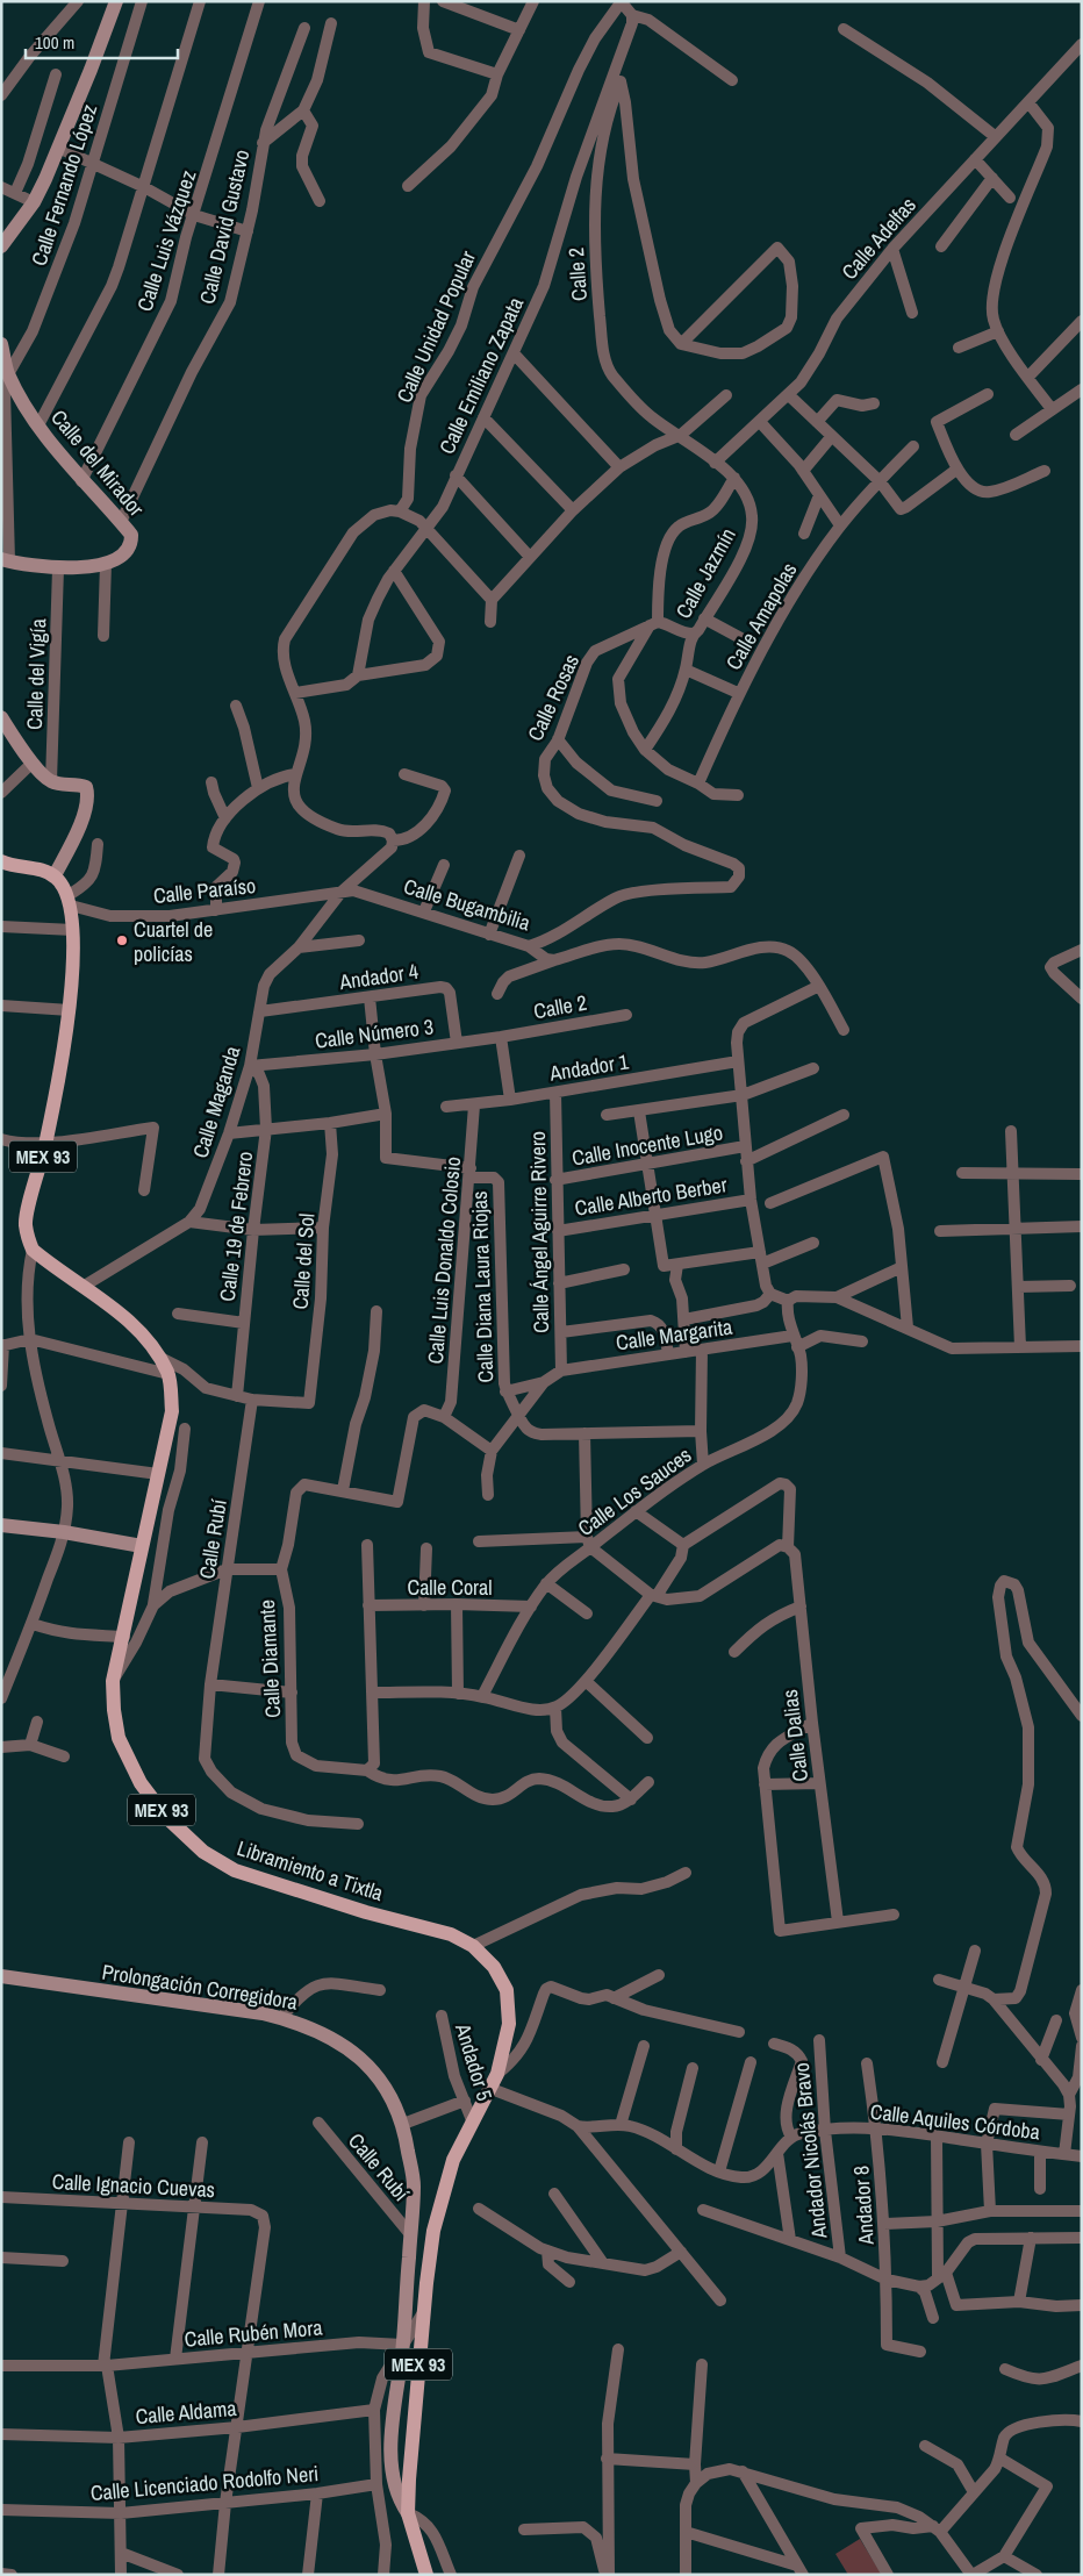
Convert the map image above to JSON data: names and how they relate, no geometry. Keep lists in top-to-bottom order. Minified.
{"streets":{"main road":["MEX 93","Libramiento a Tixtla"],"street":["Calle Fernando López","Calle David Gustavo","Calle Adelfas","Calle Luis Vázquez","Calle 2","Calle Unidad Popular","Calle Emiliano Zapata","Calle del Mirador","Calle Jazmín","Calle Amapolas","Calle del Vigía","Calle Rosas","Calle Paraíso","Calle Bugambilia","Andador 4","Calle Número 3","Andador 1","Calle Maganda","Calle Inocente Lugo","Calle Alberto Berber","Calle 19 de Febrero","Calle Ángel Aguirre Rivero","Calle Luis Donaldo Colosio","Calle del Sol","Calle Diana Laura Riojas","Calle Margarita","Calle Los Sauces","Calle Rubí","Calle Coral","Calle Diamante","Calle Dalias","Prolongación Corregidora","Andador 5","Calle Aquiles Córdoba","Andador Nicolás Bravo","Calle Ignacio Cuevas","Andador 8","Calle Rubén Mora","Calle Aldama","Calle Licenciado Rodolfo Neri"]},"crossings":[["Calle Fernando López","Calle del Mirador"],["Calle David Gustavo","Calle del Mirador"],["Calle Adelfas","Calle Jazmín"],["Calle Luis Vázquez","Calle del Mirador"],["Calle 2","Calle Jazmín"],["Calle 2","Calle Número 3"],["Calle del Mirador","Calle del Vigía"],["Calle Rosas","Calle Bugambilia"],["Calle Paraíso","Calle Bugambilia"],["Calle Paraíso","Calle Maganda"],["Calle Paraíso","MEX 93"],["Calle Bugambilia","Calle Maganda"],["Andador 4","Calle Número 3"],["Andador 4","Calle Maganda"],["Calle Número 3","Calle Maganda"],["Calle Número 3","Calle 19 de Febrero"],["Andador 1","Calle Ángel Aguirre Rivero"],["Andador 1","Calle Luis Donaldo Colosio"],["Calle Maganda","Calle 19 de Febrero"],["Calle Maganda","Libramiento a Tixtla"],["Calle Inocente Lugo","Calle Ángel Aguirre Rivero"],["MEX 93","Libramiento a Tixtla"],["MEX 93","Prolongación Corregidora"],["Calle Alberto Berber","Calle Ángel Aguirre Rivero"],["Calle Ángel Aguirre Rivero","Calle Margarita"],["Calle Luis Donaldo Colosio","Calle Diana Laura Riojas"],["Calle del Sol","Calle Rubí"],["Calle Margarita","Calle Los Sauces"],["Calle Los Sauces","Calle Coral"],["Calle Rubí","Calle Diamante"],["Calle Rubí","Prolongación Corregidora"],["Calle Diamante","Libramiento a Tixtla"],["Libramiento a Tixtla","Prolongación Corregidora"],["Libramiento a Tixtla","Andador 5"],["Prolongación Corregidora","Calle Rubén Mora"],["Calle Aquiles Córdoba","Andador Nicolás Bravo"],["Calle Aquiles Córdoba","Andador 8"],["Calle Ignacio Cuevas","Calle Rubén Mora"]],"places":["Cuartel de policías"],"scale_bar":"100 m"}
